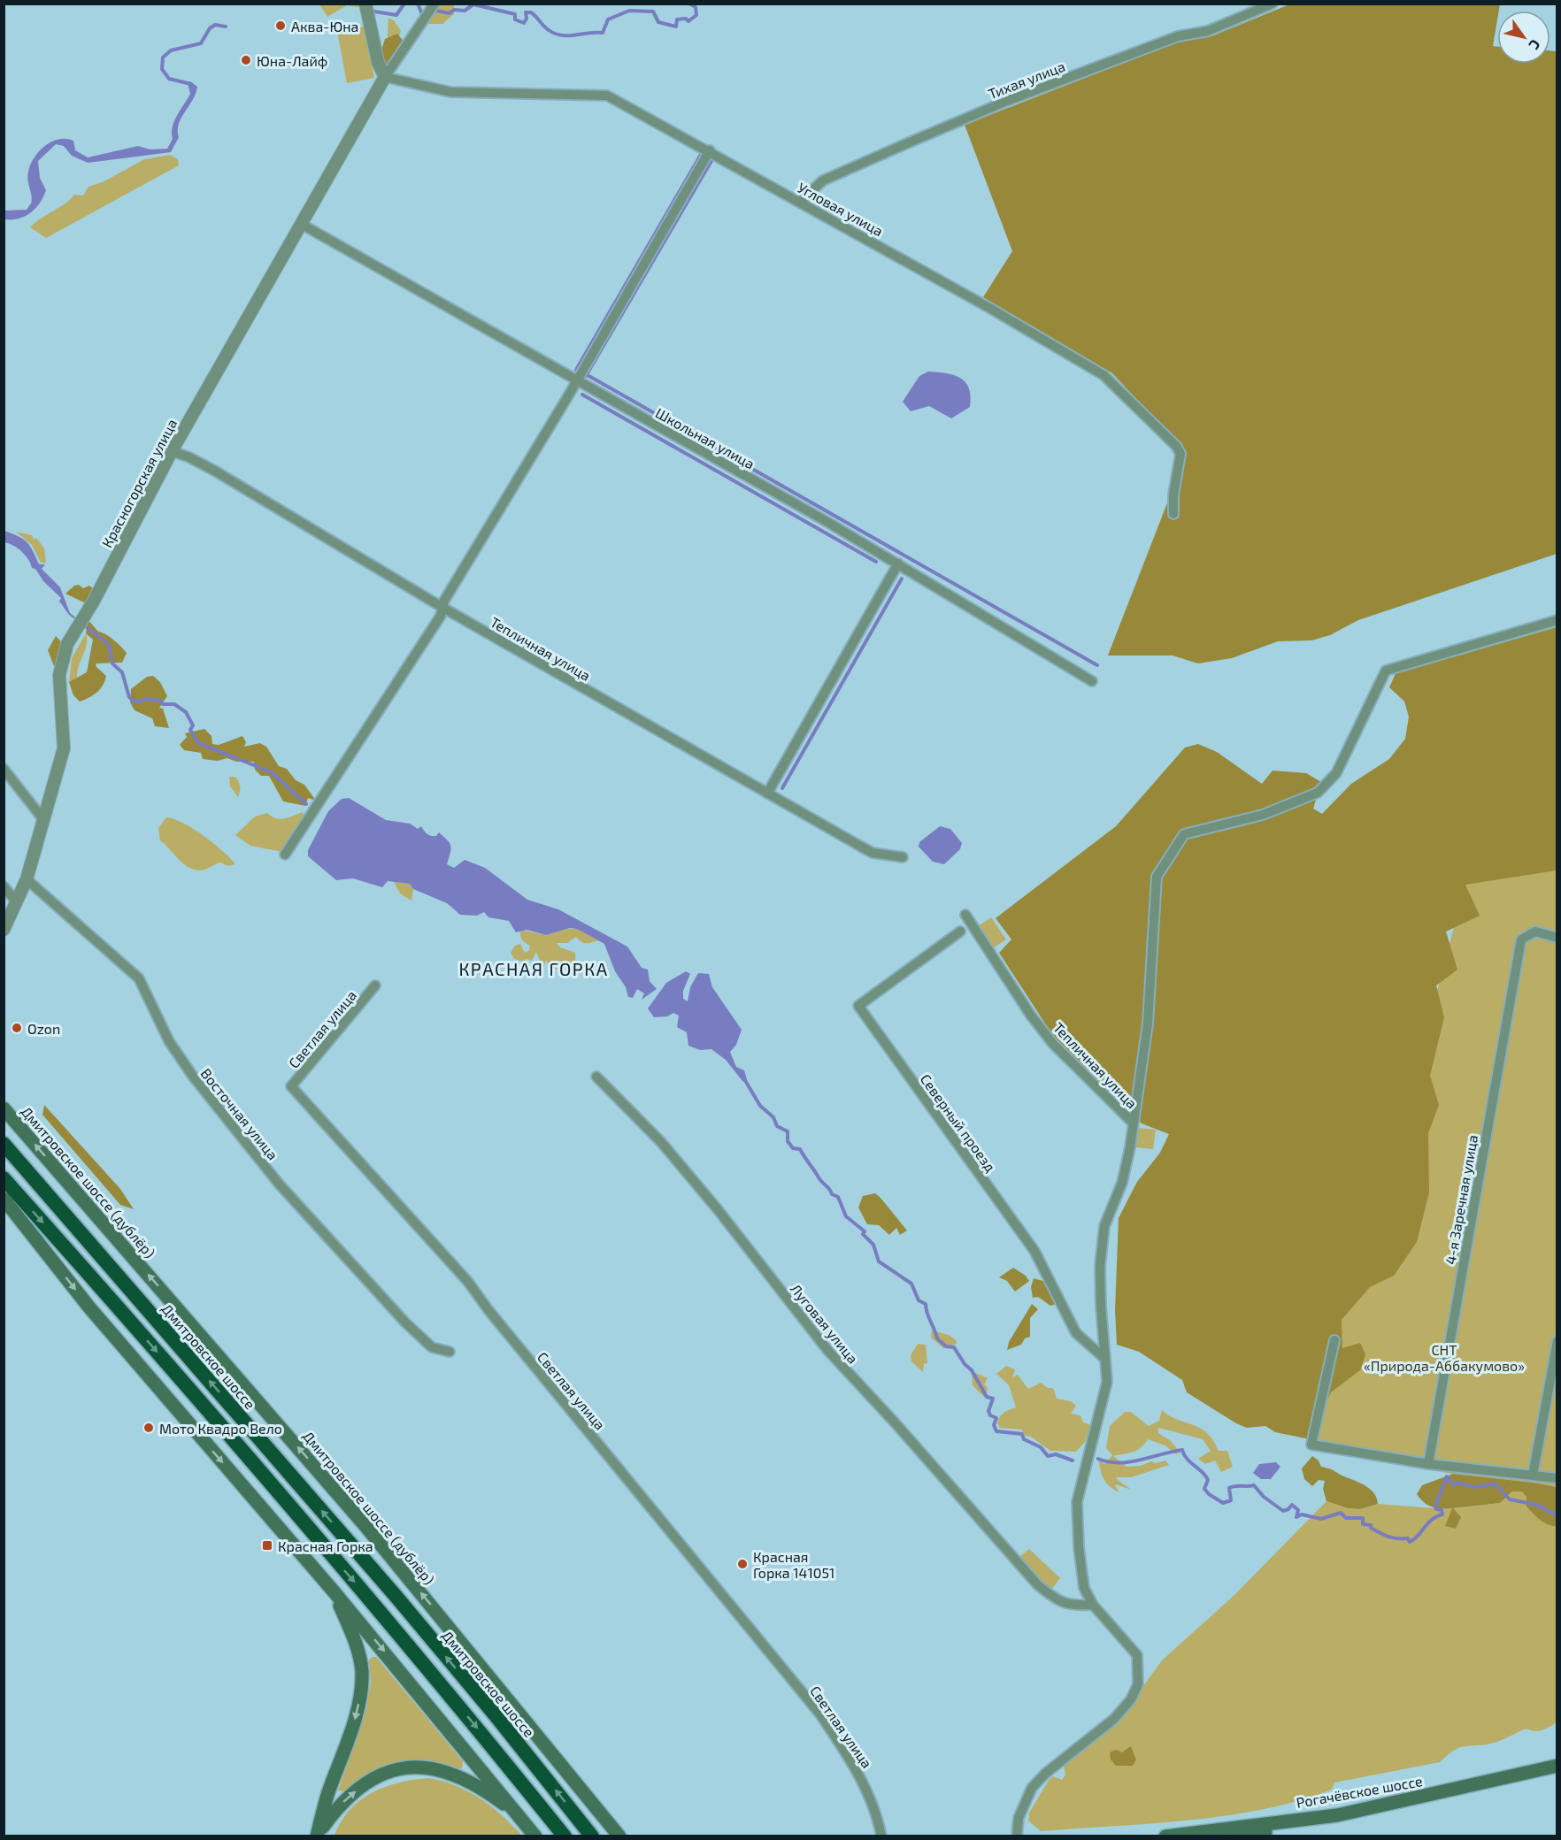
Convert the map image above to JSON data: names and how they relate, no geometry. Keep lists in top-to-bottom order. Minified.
{"streets":{"highway":["Дмитровское шоссе"],"main road":["Дмитровское шоссе (дублёр)","Рогачёвское шоссе"],"street":["Тихая улица","Угловая улица","Школьная улица","Красногорская улица","Тепличная улица","Светлая улица","Восточная улица","Северный проезд","4-я Заречная улица","Луговая улица"]},"crossings":[["Тихая улица","Угловая улица"],["Угловая улица","Красногорская улица"],["Школьная улица","Красногорская улица"],["Красногорская улица","Тепличная улица"],["Красногорская улица","Восточная улица"],["Тепличная улица","Северный проезд"],["Тепличная улица","Луговая улица"]],"districts":["КРАСНАЯ ГОРКА"],"parks":["СНТ «Природа-Аббакумово»"],"places":{"other":["Аква-Юна","Юна-Лайф","Ozon","Мото Квадро Вело","Красная Горка 141051"],"transit":["Красная Горка"]},"north":"bottom right"}
